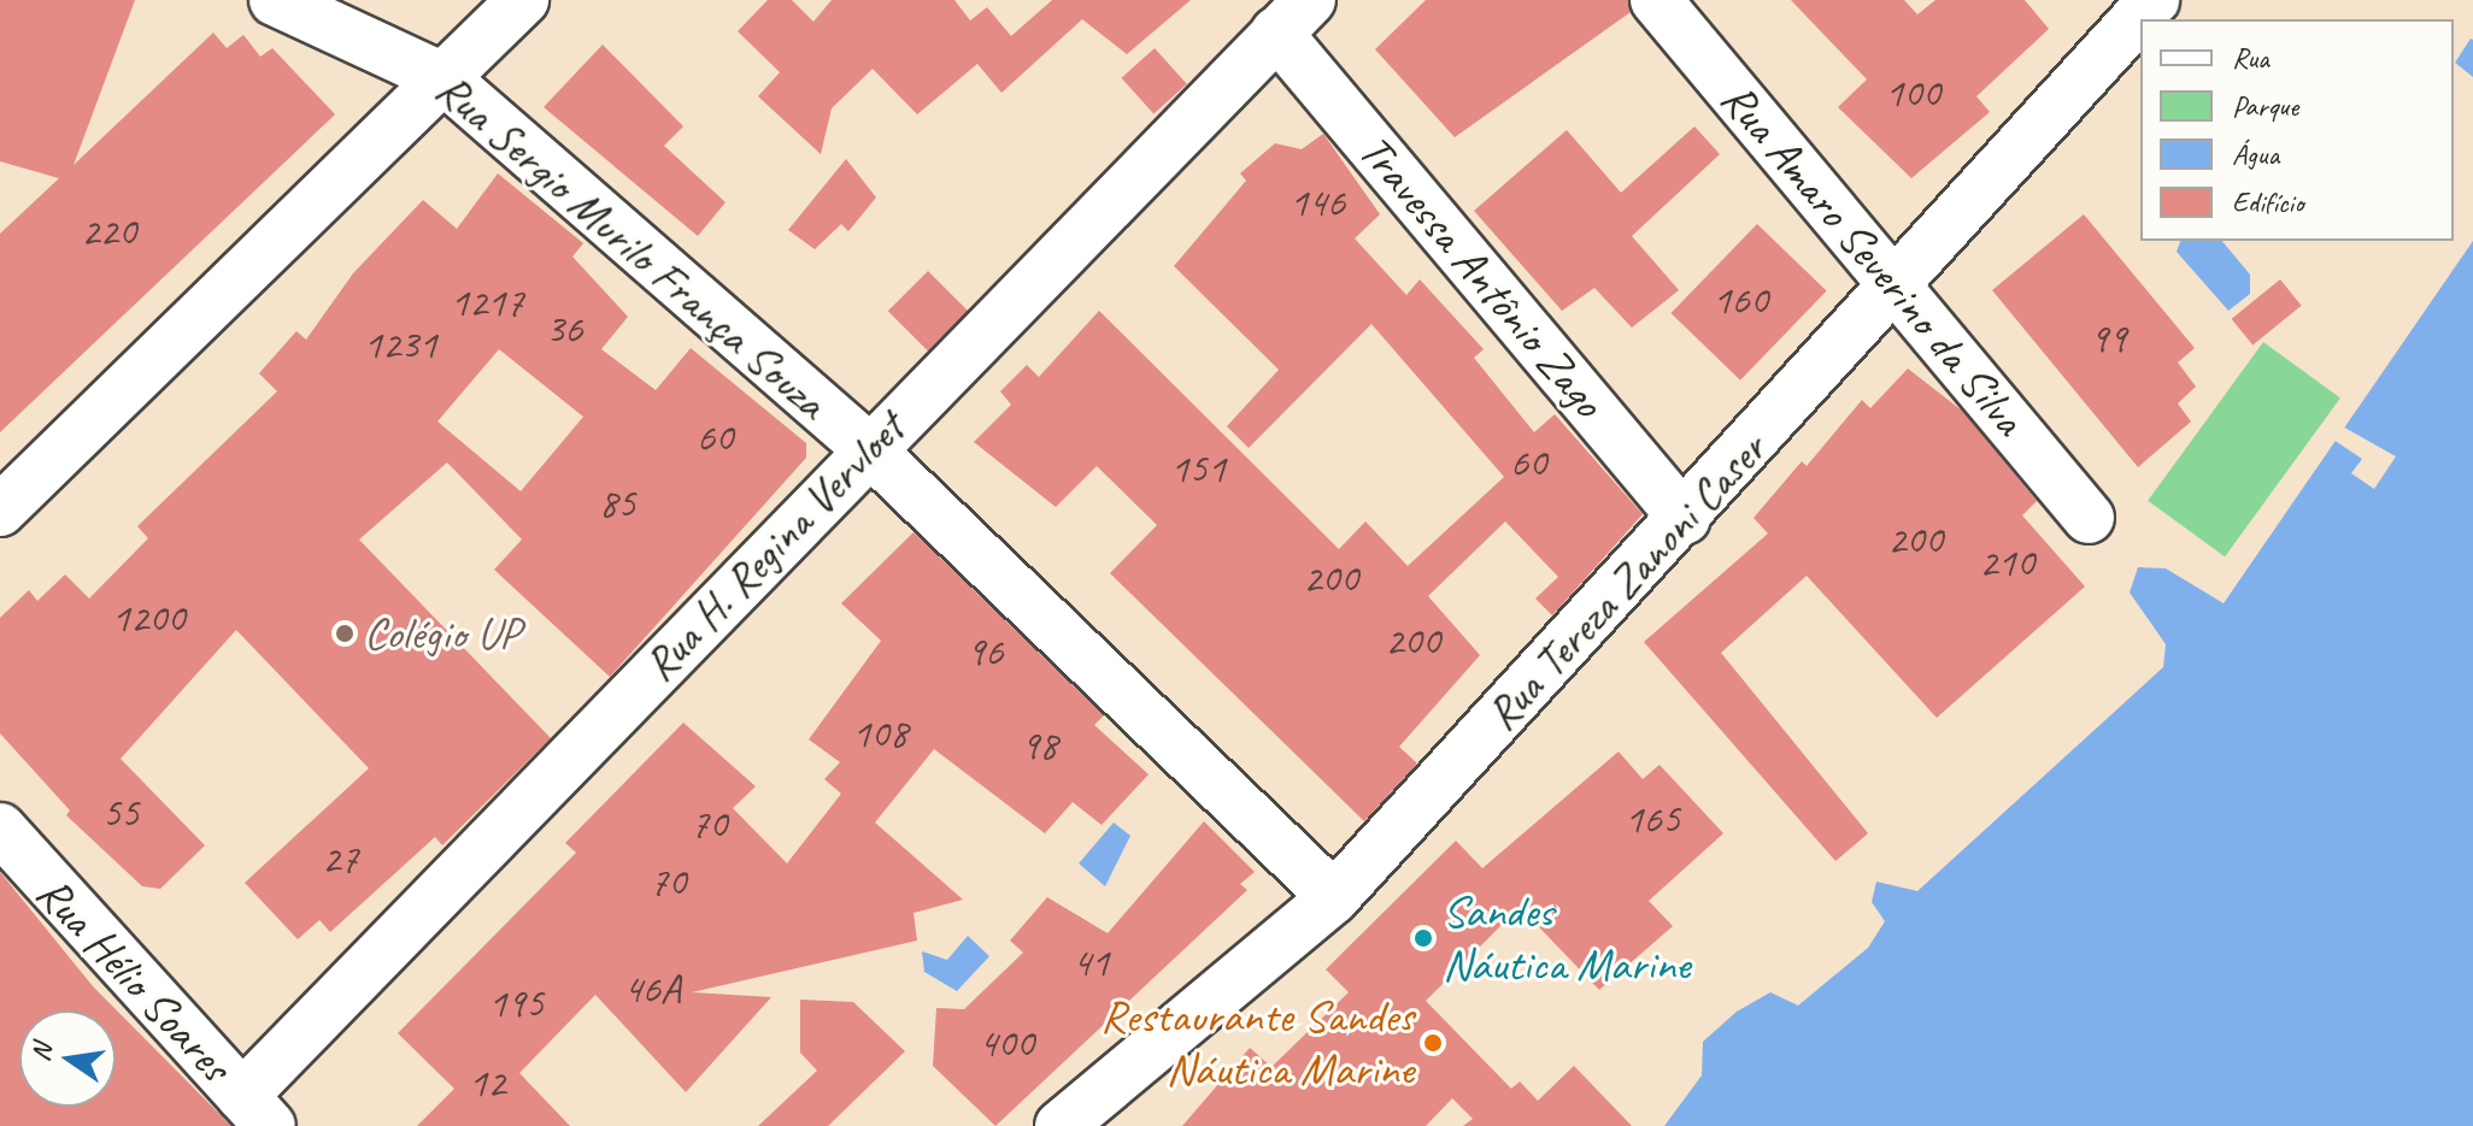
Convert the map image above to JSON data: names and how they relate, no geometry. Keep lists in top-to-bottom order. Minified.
{"streets":{"street":["Rua Sergio Murilo França Souza","Rua Amaro Severino da Silva","Travessa Antônio Zago","Rua H. Regina Vervloet","Rua Tereza Zanoni Caser","Rua Hélio Soares"]},"crossings":[["Rua Sergio Murilo França Souza","Rua H. Regina Vervloet"],["Rua Sergio Murilo França Souza","Rua Tereza Zanoni Caser"],["Rua Amaro Severino da Silva","Rua Tereza Zanoni Caser"],["Travessa Antônio Zago","Rua H. Regina Vervloet"],["Travessa Antônio Zago","Rua Tereza Zanoni Caser"],["Rua H. Regina Vervloet","Rua Hélio Soares"]],"places":["Colégio UP","Sandes Náutica Marine","Restaurante Sandes Náutica Marine"],"house_numbers":["100","146","220","160","1217","36","99","1231","60","60","151","85","200","210","200","1200","200","96","108","98","55","165","70","27","70","41","46A","195","400","12"],"legend":["Rua","Parque","Água","Edifício"],"north":"left"}
